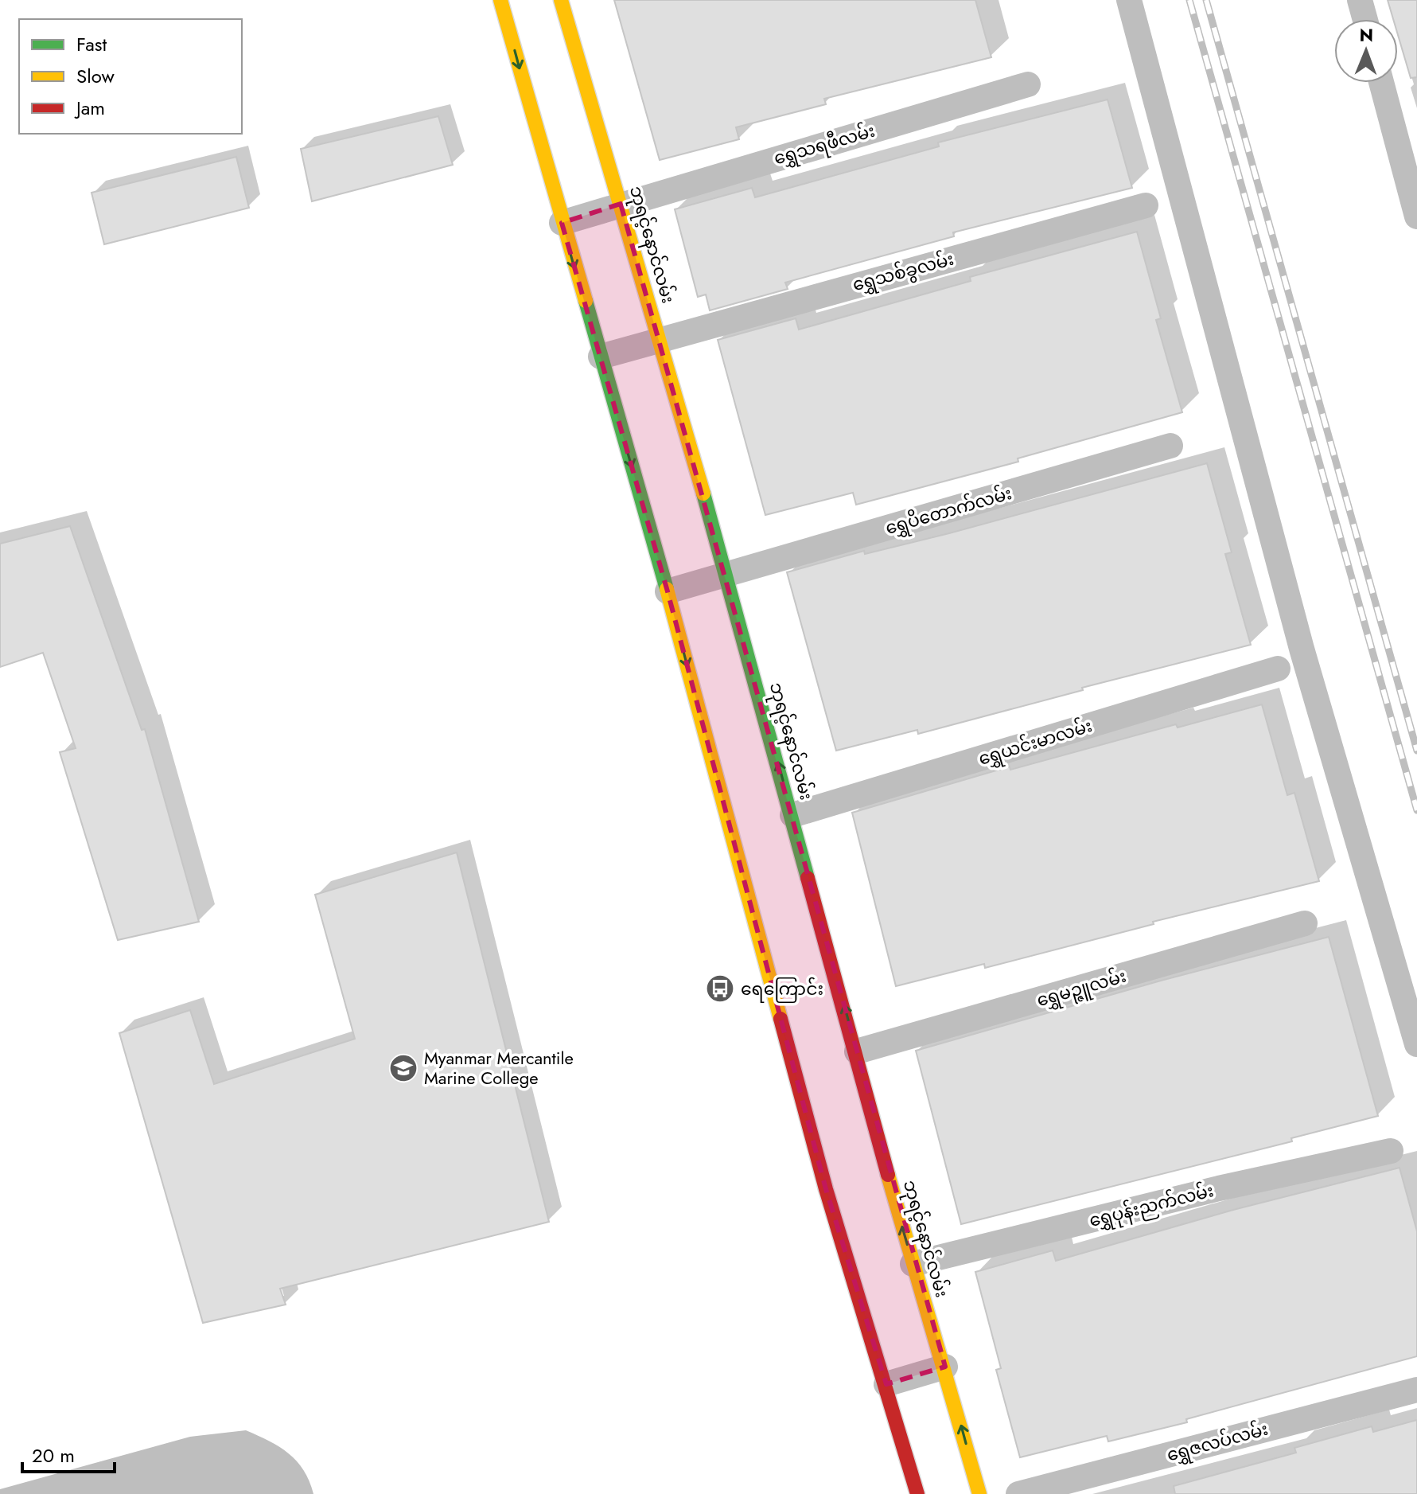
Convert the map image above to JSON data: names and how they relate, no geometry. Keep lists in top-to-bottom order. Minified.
{"streets":{"main road":["ဘုရင့်နောင်လမ်း"],"street":["ရွှေသရဖီလမ်း","ရွှေသစ်ခွလမ်း","ရွှေပိတောက်လမ်း","ရွှေယင်းမာလမ်း","ရွှေမဉ္ဇူလမ်း","ရွှေပုန်းညက်လမ်း","ရွှေဇလပ်လမ်း"]},"crossings":[["ရွှေသရဖီလမ်း","ဘုရင့်နောင်လမ်း"],["ဘုရင့်နောင်လမ်း","ရွှေသစ်ခွလမ်း"],["ဘုရင့်နောင်လမ်း","ရွှေပိတောက်လမ်း"],["ဘုရင့်နောင်လမ်း","ရွှေယင်းမာလမ်း"],["ဘုရင့်နောင်လမ်း","ရွှေမဉ္ဇူလမ်း"],["ဘုရင့်နောင်လမ်း","ရွှေပုန်းညက်လမ်း"]],"places":{"bus stop":["ရေကြောင်း"],"school or university":["Myanmar Mercantile Marine College"]},"legend":["Fast","Slow","Jam"],"scale_bar":"20 m","north":"top"}
